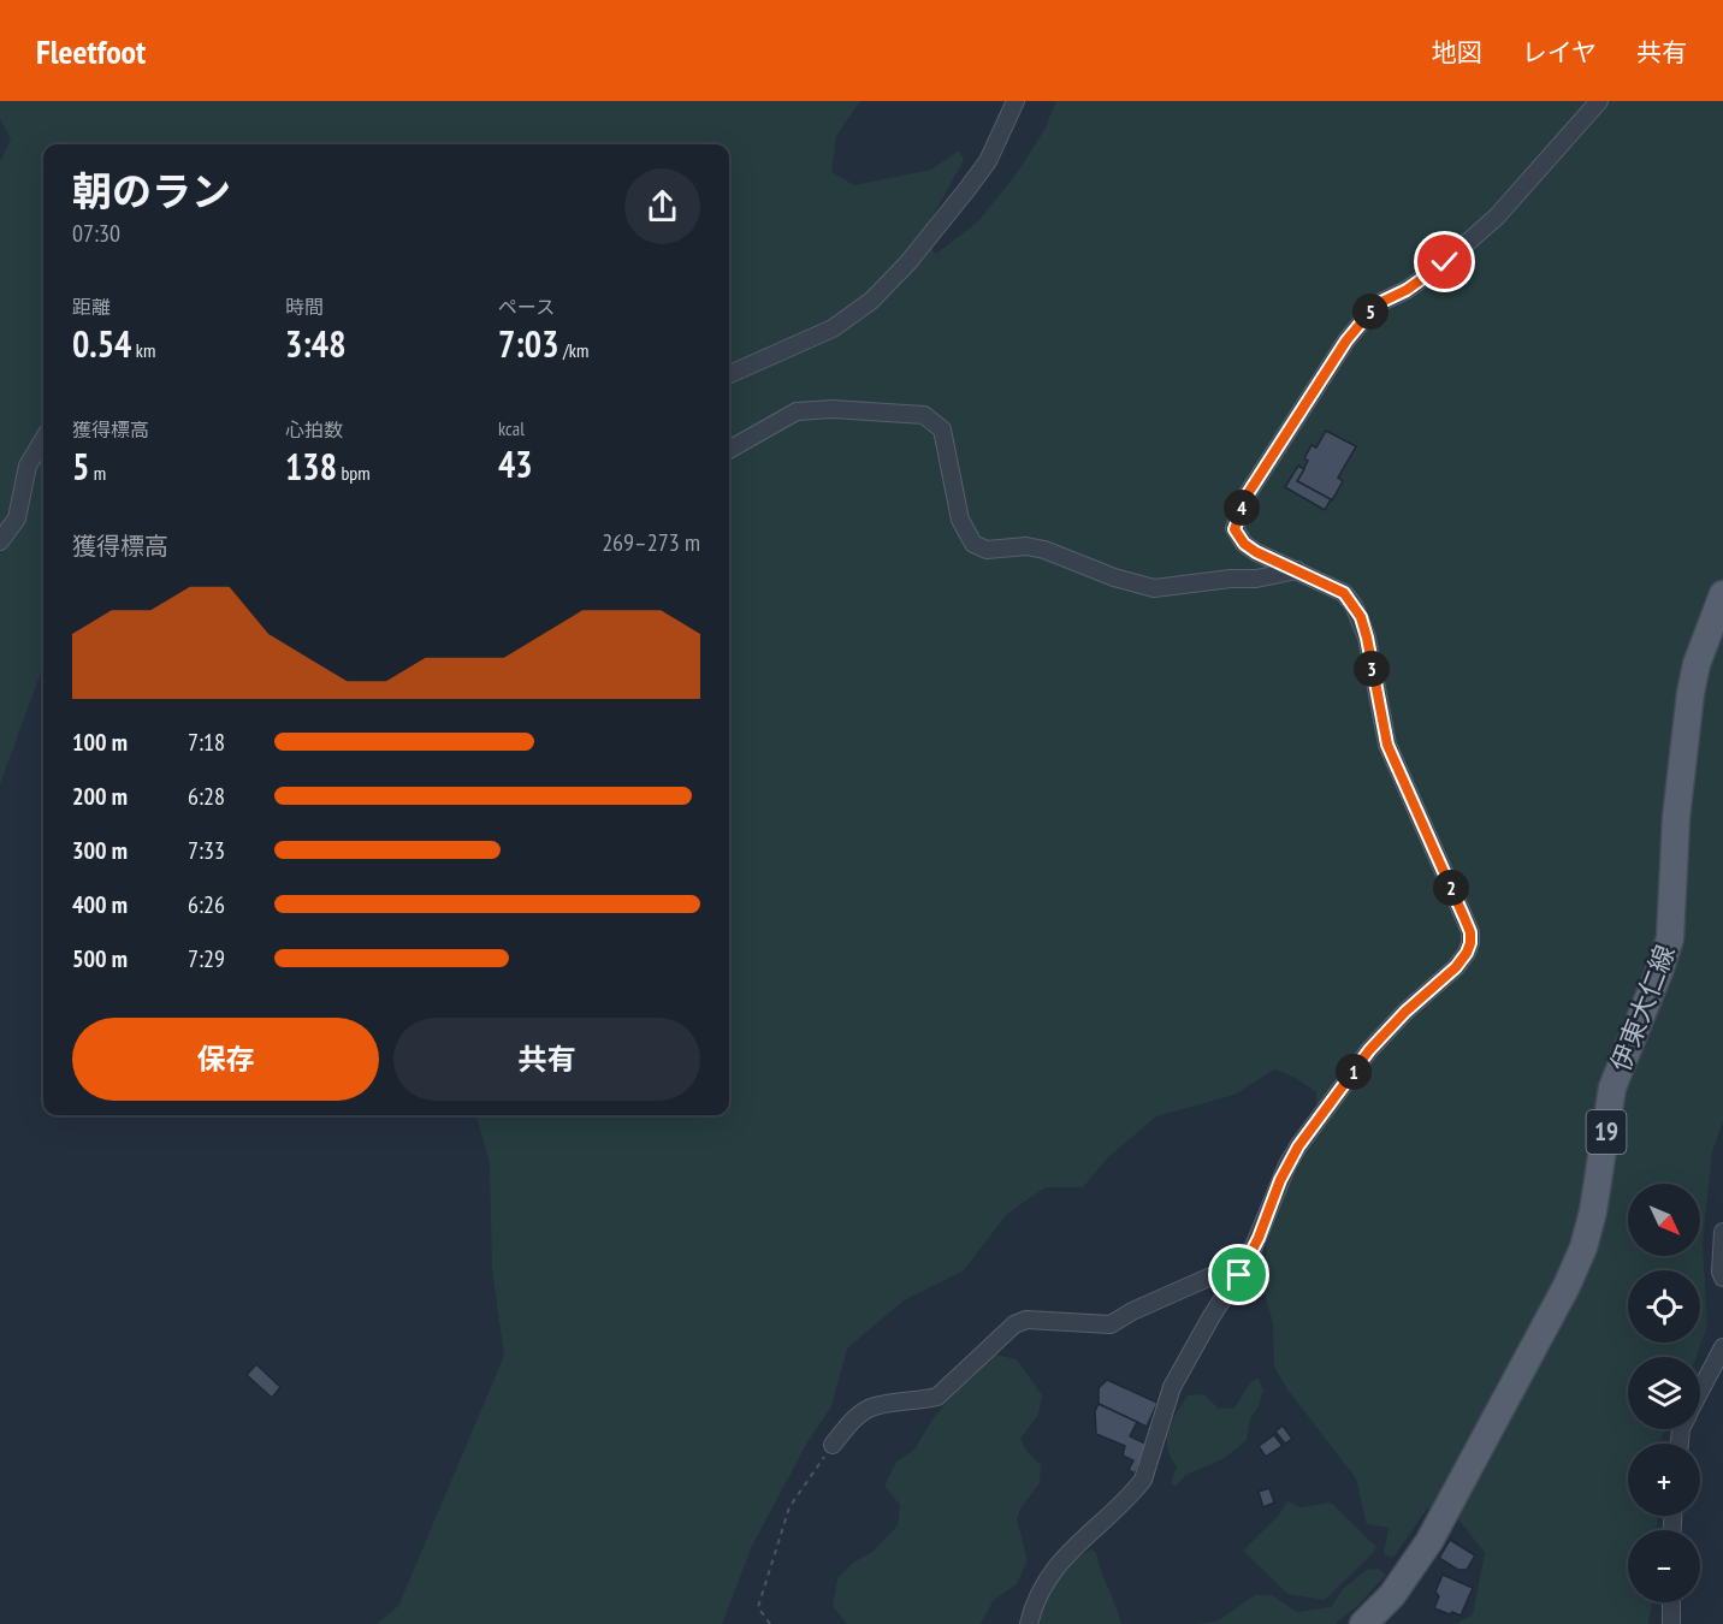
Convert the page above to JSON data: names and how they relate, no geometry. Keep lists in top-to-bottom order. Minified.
{"streets":{"main road":["伊東大仁線","19"]},"north":"bottom right","page":{"header":"Fleetfoot","nav":["地図","レイヤ","共有"],"heading":["朝のラン","07:30"],"stats":[["距離","0.54 km"],["時間","3:48"],["ペース","7:03 /km"],["獲得標高","5 m"],["心拍数","138 bpm"],["kcal","43"]],"pins":["5","4","3","2","1"],"chart":["獲得標高","269–273 m"],"list":[{"name":"100 m","note":"7:18"},{"name":"200 m","note":"6:28"},{"name":"300 m","note":"7:33"},{"name":"400 m","note":"6:26"},{"name":"500 m","note":"7:29"}],"buttons":["保存","共有"],"map_buttons":["+","−"]}}
